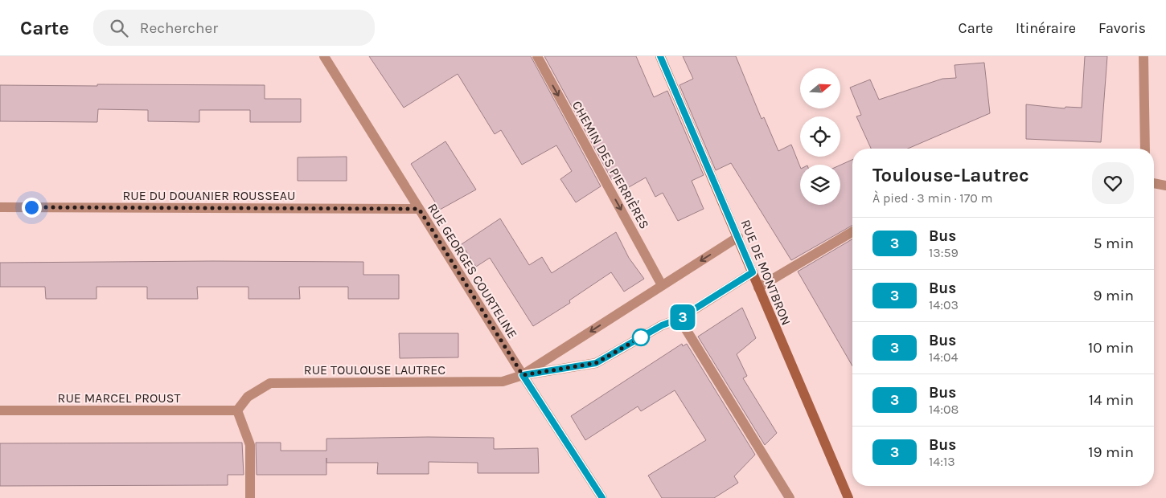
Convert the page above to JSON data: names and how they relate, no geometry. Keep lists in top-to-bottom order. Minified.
{"streets":{"main road":["RUE DE MONTBRON"],"street":["CHEMIN DES PIERRIÈRES","RUE DU DOUANIER ROUSSEAU","RUE GEORGES COURTELINE","RUE TOULOUSE LAUTREC","RUE MARCEL PROUST"]},"crossings":[["RUE DU DOUANIER ROUSSEAU","RUE GEORGES COURTELINE"],["RUE GEORGES COURTELINE","RUE TOULOUSE LAUTREC"],["RUE TOULOUSE LAUTREC","RUE MARCEL PROUST"]],"one_way":["CHEMIN DES PIERRIÈRES"],"lines":["bus line 3"],"north":"right","page":{"header":"Carte","search":"Rechercher","nav":["Carte","Itinéraire","Favoris"],"on_map":"3","heading":["Toulouse-Lautrec","À pied · 3 min · 170 m"],"list":[{"mark":"3","name":"Bus","note":"13:59","value":"5 min"},{"mark":"3","name":"Bus","note":"14:03","value":"9 min"},{"mark":"3","name":"Bus","note":"14:04","value":"10 min"},{"mark":"3","name":"Bus","note":"14:08","value":"14 min"},{"mark":"3","name":"Bus","note":"14:13","value":"19 min"}]}}
